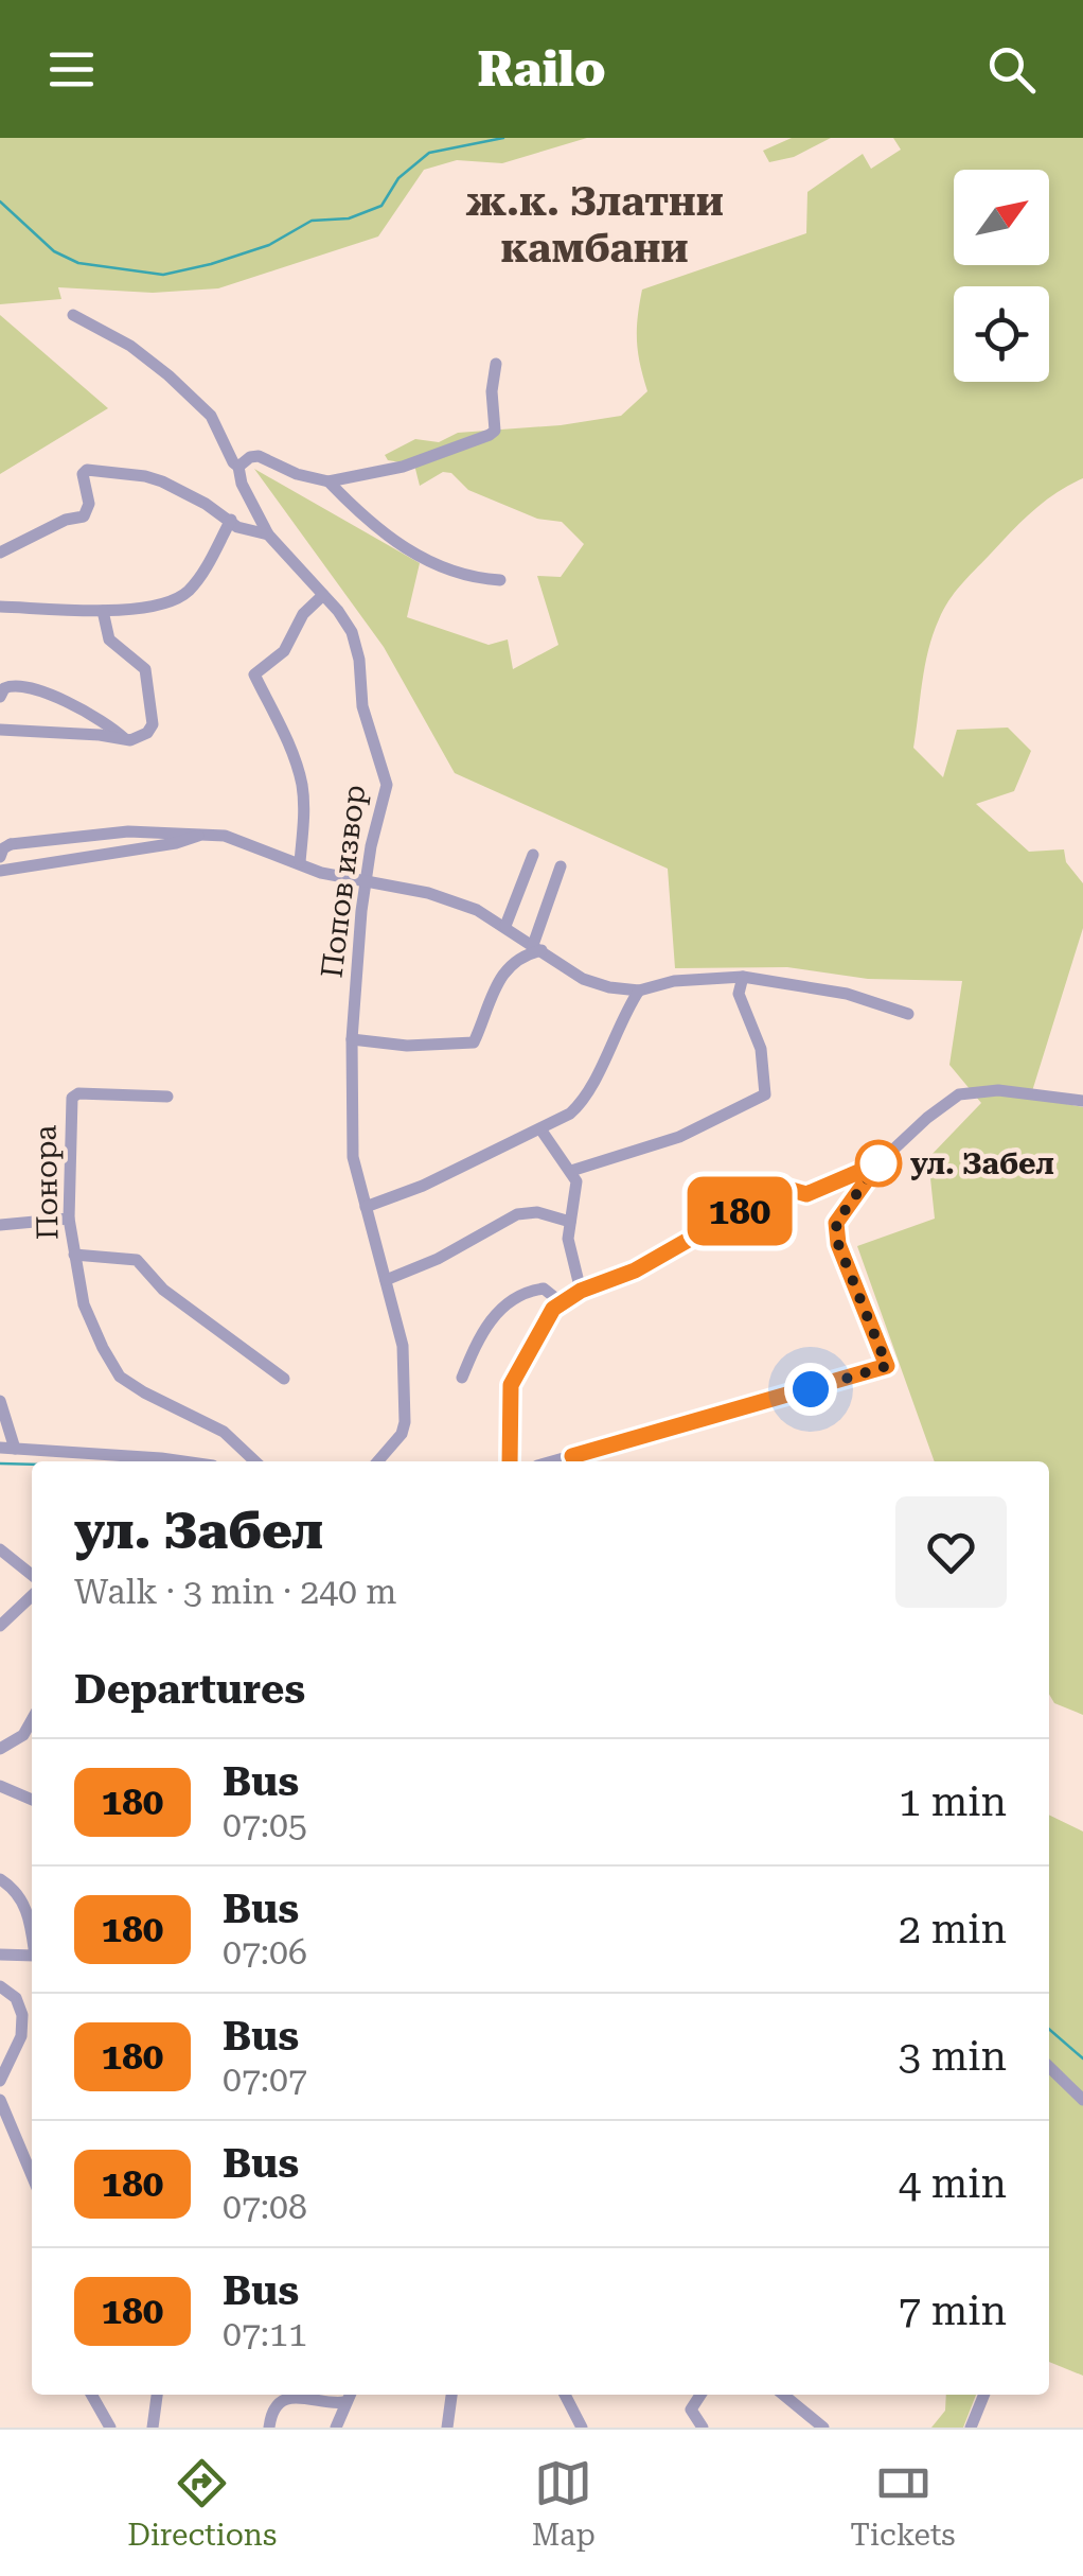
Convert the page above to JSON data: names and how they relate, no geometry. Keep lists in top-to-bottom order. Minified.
{"streets":{"street":["Попов извор","Понора"]},"districts":["ж.к. Златни камбани"],"places":["ул. Забел"],"lines":["bus line 180"],"north":"top right","page":{"header":"Railo","on_map":"180","heading":[["ул. Забел","Walk · 3 min · 240 m"],"Departures"],"list":[{"mark":"180","name":"Bus","note":"07:05","value":"1 min"},{"mark":"180","name":"Bus","note":"07:06","value":"2 min"},{"mark":"180","name":"Bus","note":"07:07","value":"3 min"},{"mark":"180","name":"Bus","note":"07:08","value":"4 min"},{"mark":"180","name":"Bus","note":"07:11","value":"7 min"}],"tabs":["Directions","Map","Tickets"]}}
